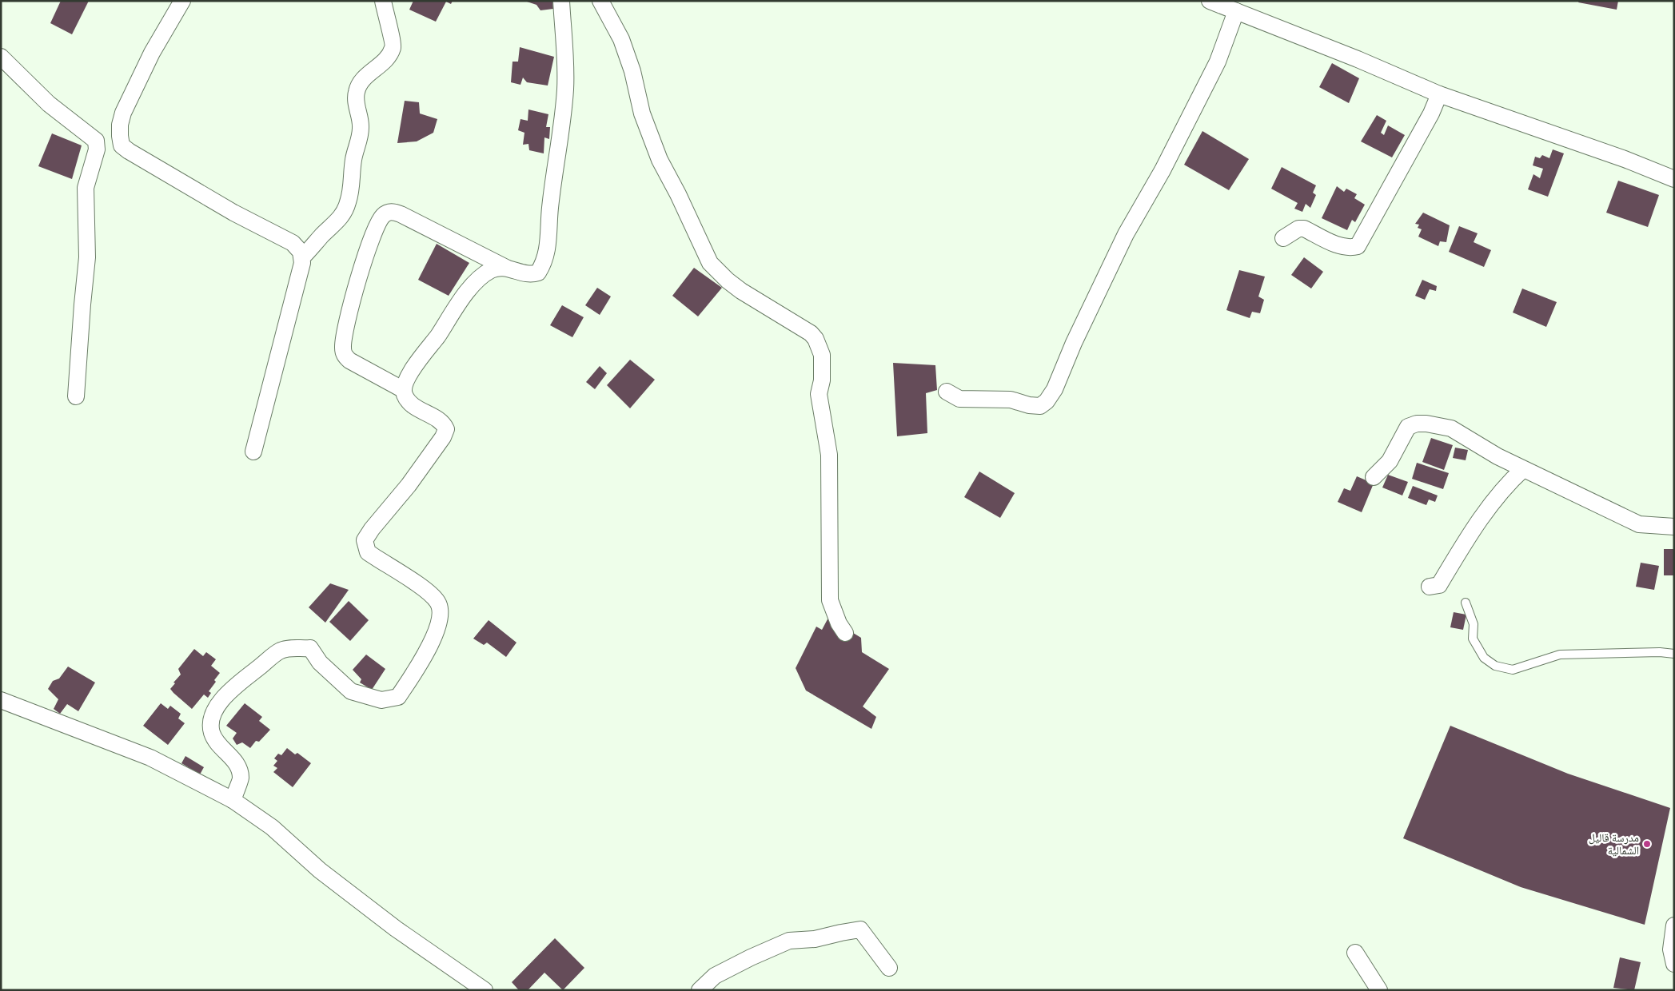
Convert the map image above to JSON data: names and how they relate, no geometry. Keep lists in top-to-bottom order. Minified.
{"places":["مدرسة قاليل الشمالية"]}
